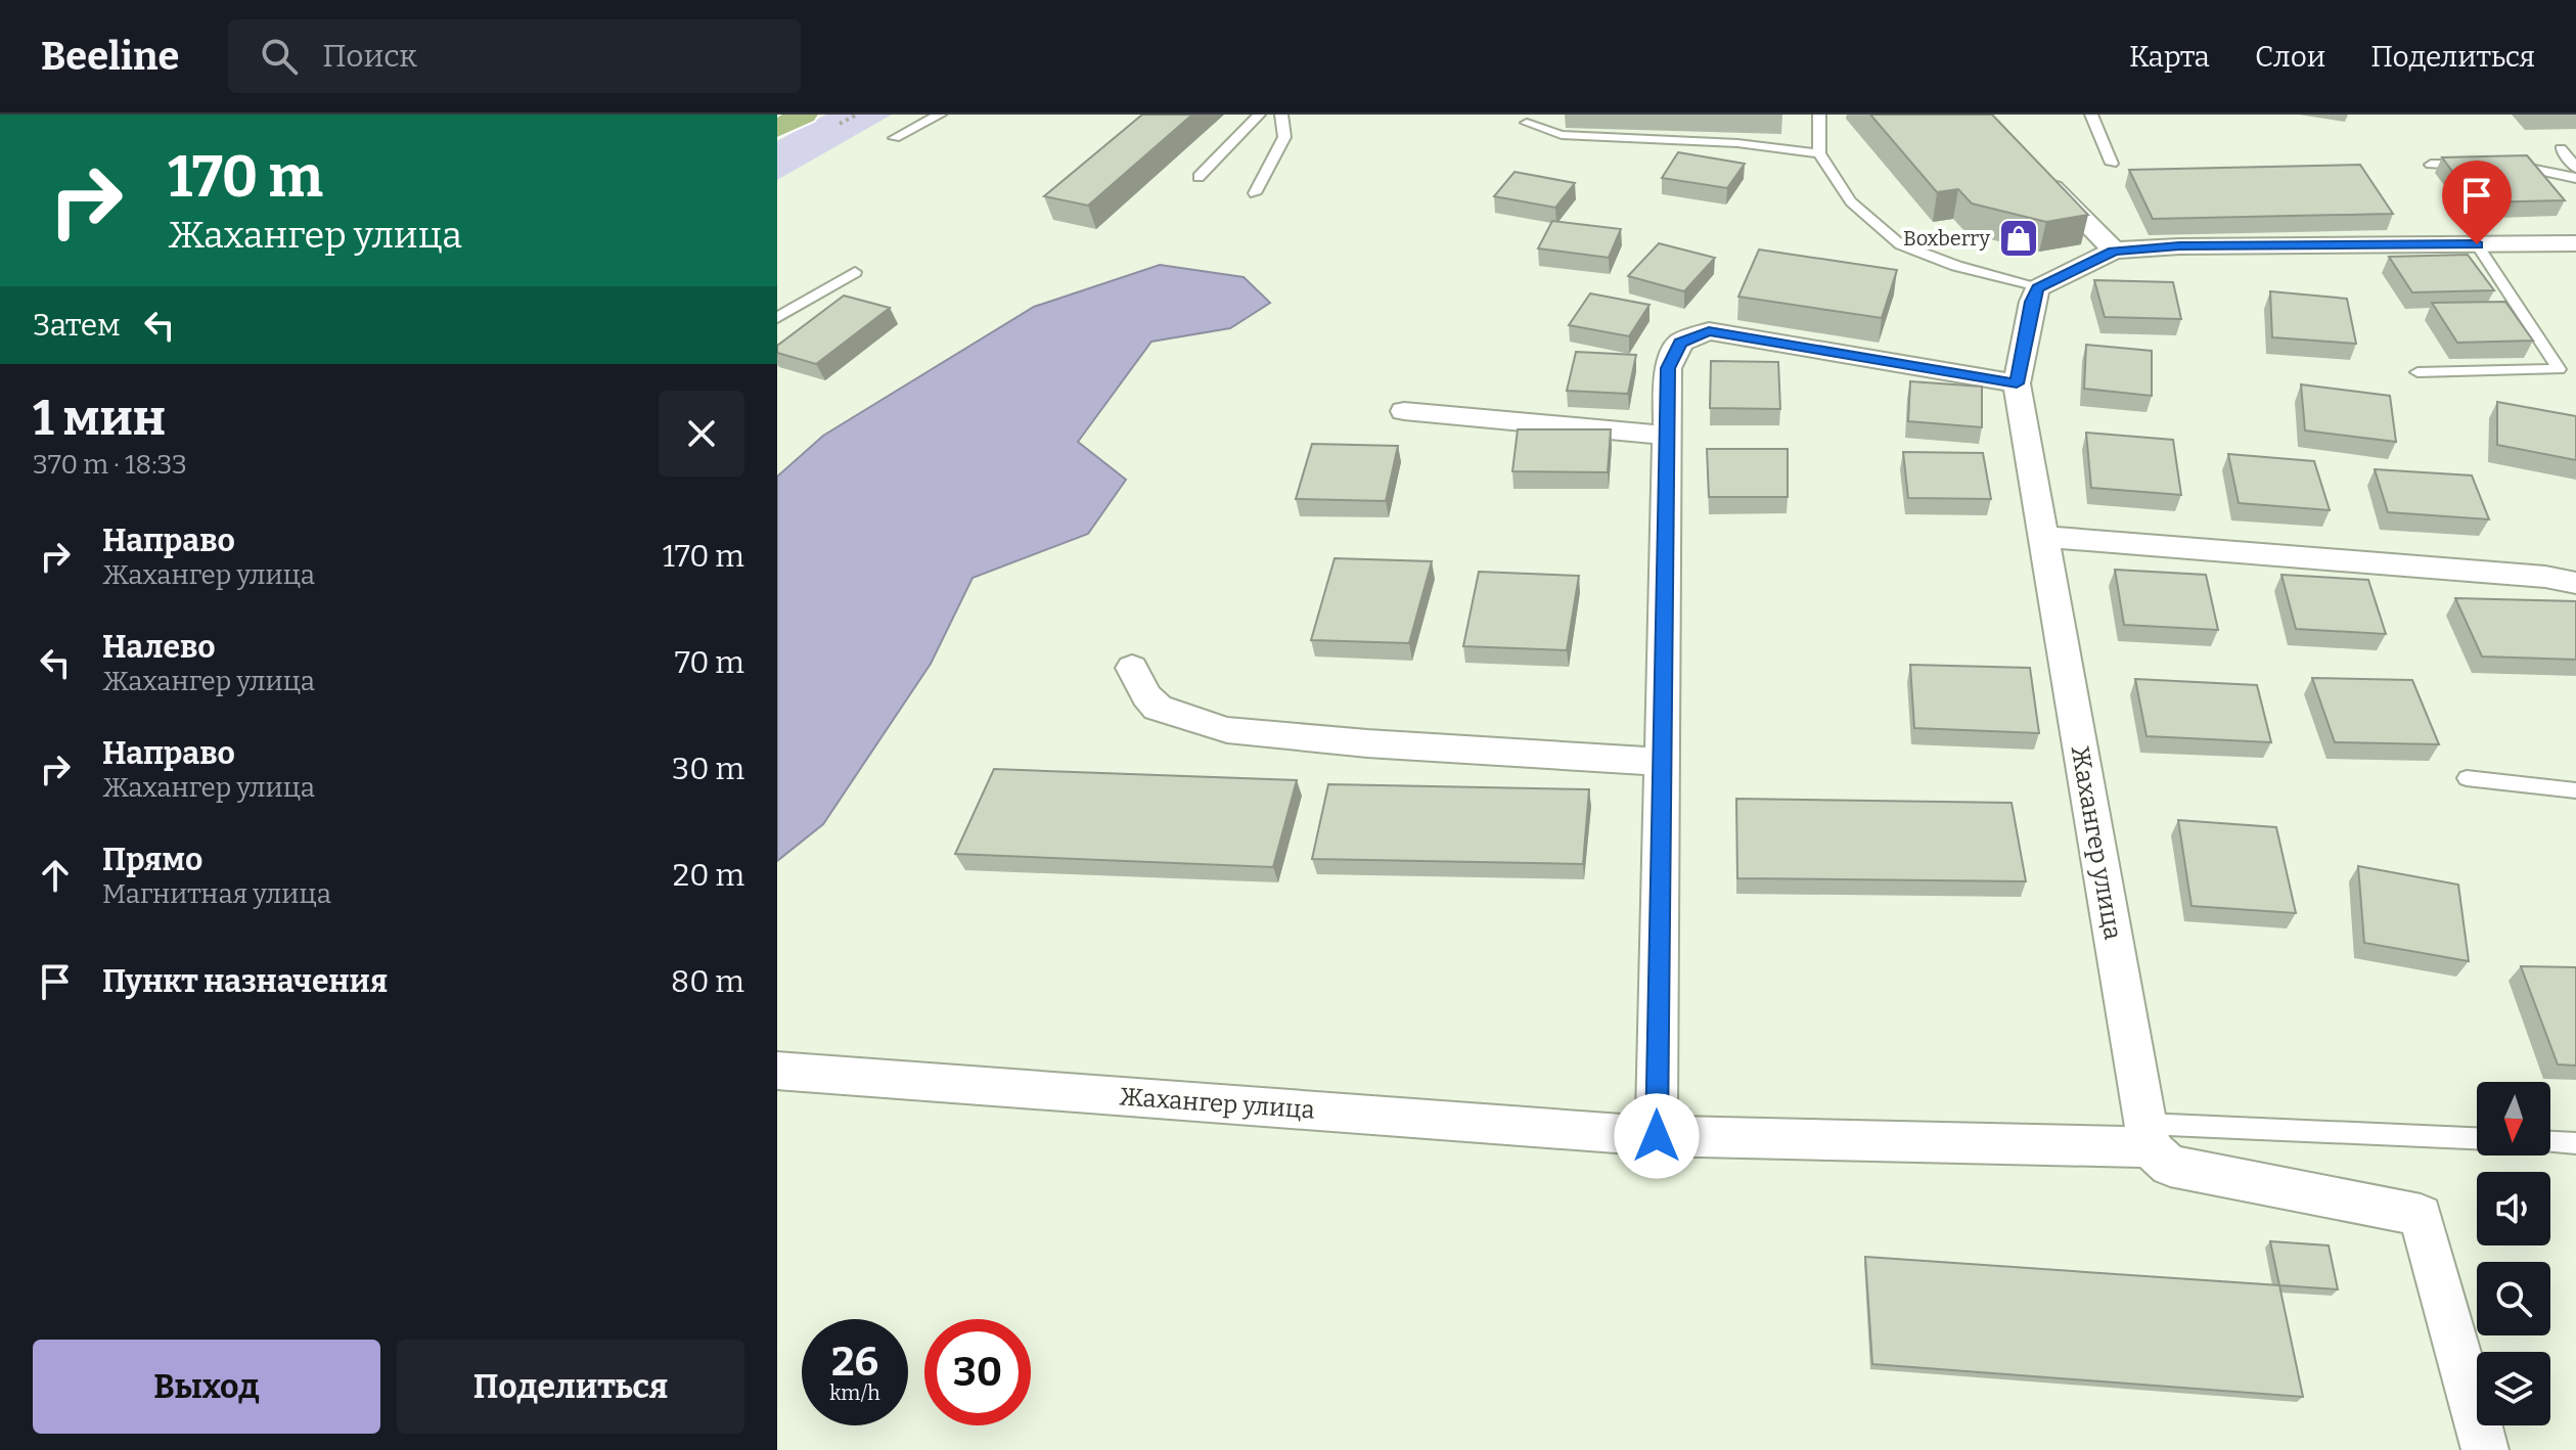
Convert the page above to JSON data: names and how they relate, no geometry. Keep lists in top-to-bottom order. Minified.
{"streets":{"street":["Жахангер улица"]},"places":{"shop":["Boxberry"]},"north":"bottom","page":{"header":"Beeline","search":"Поиск","nav":["Карта","Слои","Поделиться"],"turn":["170 m","Жахангер улица"],"then":"Затем","heading":["1 мин","370 m · 18:33"],"list":[{"name":"Направо","note":"Жахангер улица","value":"170 m"},{"name":"Налево","note":"Жахангер улица","value":"70 m"},{"name":"Направо","note":"Жахангер улица","value":"30 m"},{"name":"Прямо","note":"Магнитная улица","value":"20 m"},{"name":"Пункт назначения","value":"80 m"}],"speed":"26 km/h","limit":"30","buttons":["Выход","Поделиться"]}}
